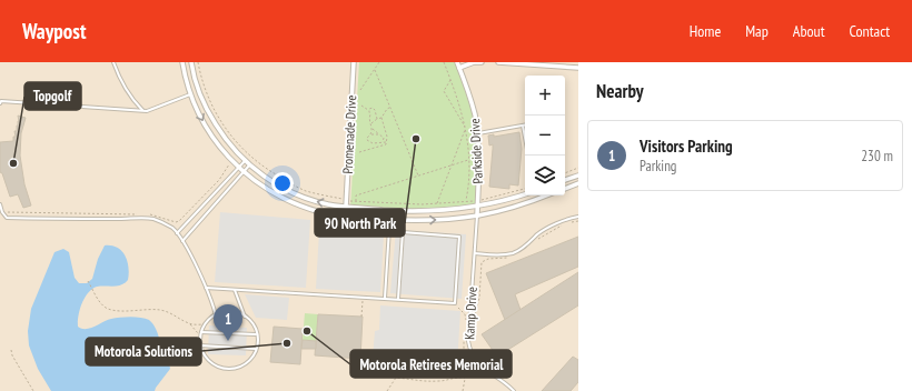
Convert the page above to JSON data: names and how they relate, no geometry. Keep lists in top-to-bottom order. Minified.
{"streets":{"street":["Promenade Drive","Parkside Drive"],"lane":["Kamp Drive"]},"crossings":[["Parkside Drive","Kamp Drive"]],"places":["90 North Park","Topgolf","Motorola Retirees Memorial","Motorola Solutions"],"page":{"header":"Waypost","nav":["Home","Map","About","Contact"],"heading":"Nearby","map_buttons":["+","−"],"list":[{"mark":"1","name":"Visitors Parking","note":"Parking","value":"230 m"}],"pins":"1"}}
